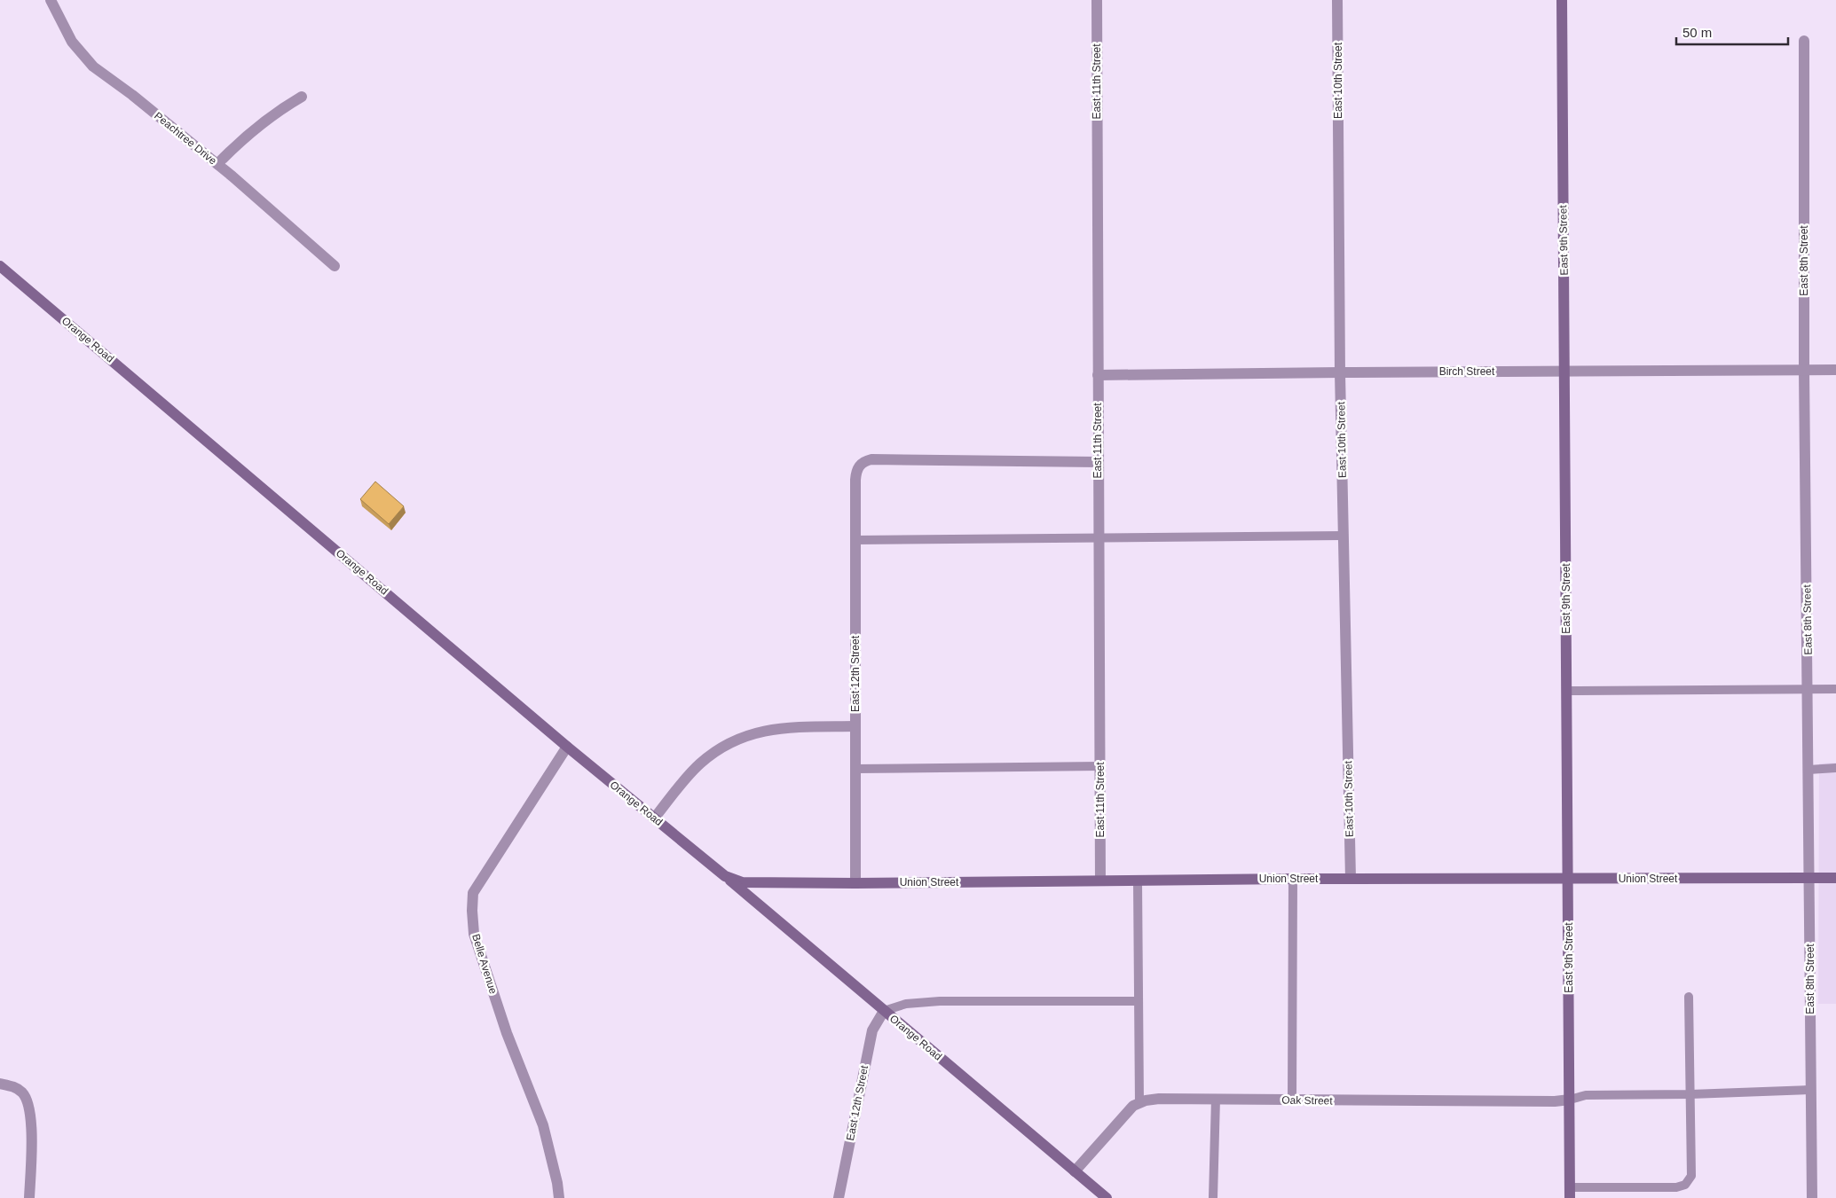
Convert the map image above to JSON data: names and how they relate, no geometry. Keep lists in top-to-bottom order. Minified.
{"streets":{"main road":["East 9th Street","Orange Road","Union Street"],"street":["East 10th Street","East 11th Street","Peachtree Drive","East 8th Street","Birch Street","East 12th Street","Belle Avenue","Oak Street"]},"crossings":[["East 10th Street","Birch Street"],["East 10th Street","Union Street"],["East 11th Street","Birch Street"],["East 11th Street","East 12th Street"],["East 11th Street","Union Street"],["East 9th Street","Birch Street"],["East 9th Street","Union Street"],["East 9th Street","Oak Street"],["East 8th Street","Birch Street"],["East 8th Street","Union Street"],["Orange Road","East 12th Street"],["Orange Road","Union Street"],["Orange Road","Belle Avenue"],["Orange Road","Oak Street"],["East 12th Street","Union Street"]],"scale_bar":"50 m"}
